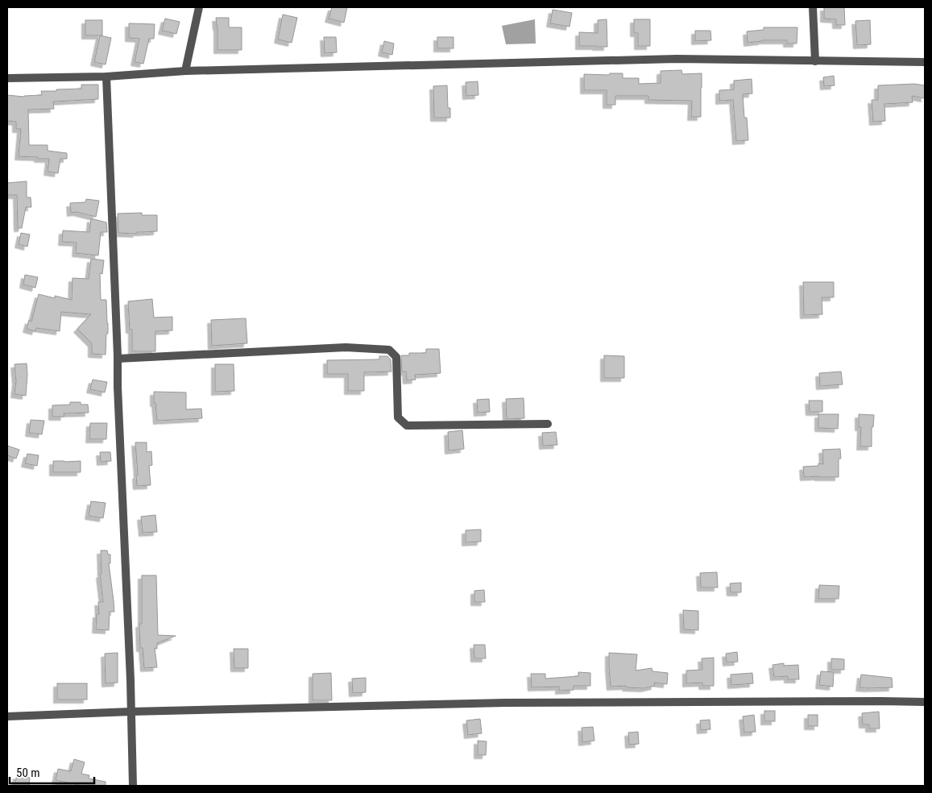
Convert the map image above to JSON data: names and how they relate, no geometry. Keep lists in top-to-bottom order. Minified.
{"scale_bar":"50 m"}
